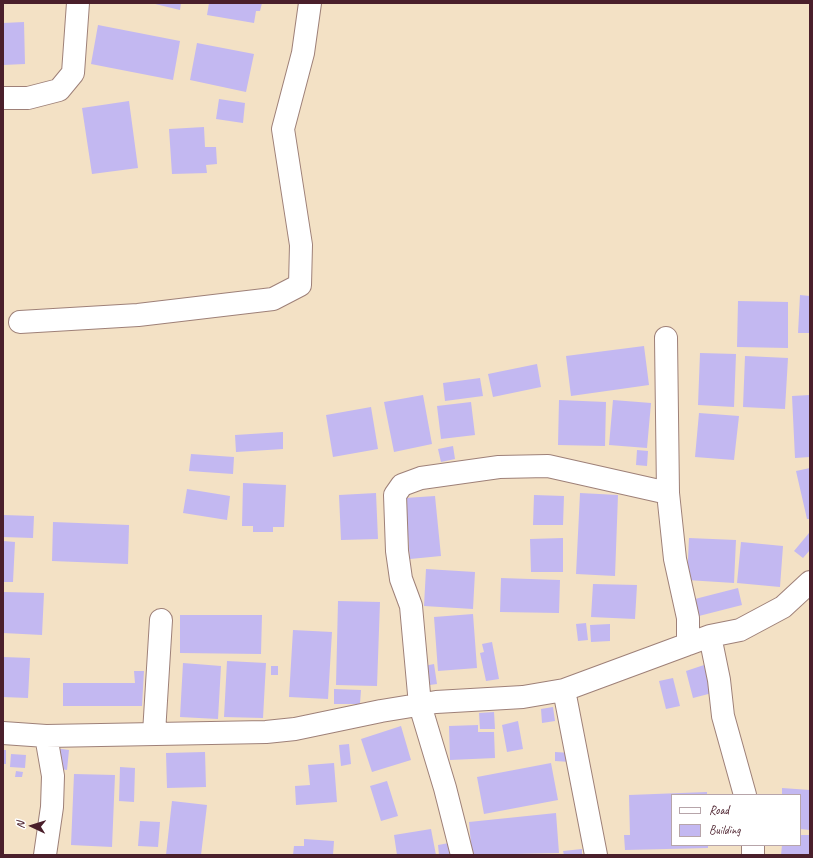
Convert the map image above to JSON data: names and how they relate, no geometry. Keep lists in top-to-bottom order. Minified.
{"legend":["Road","Building"],"north":"left"}
